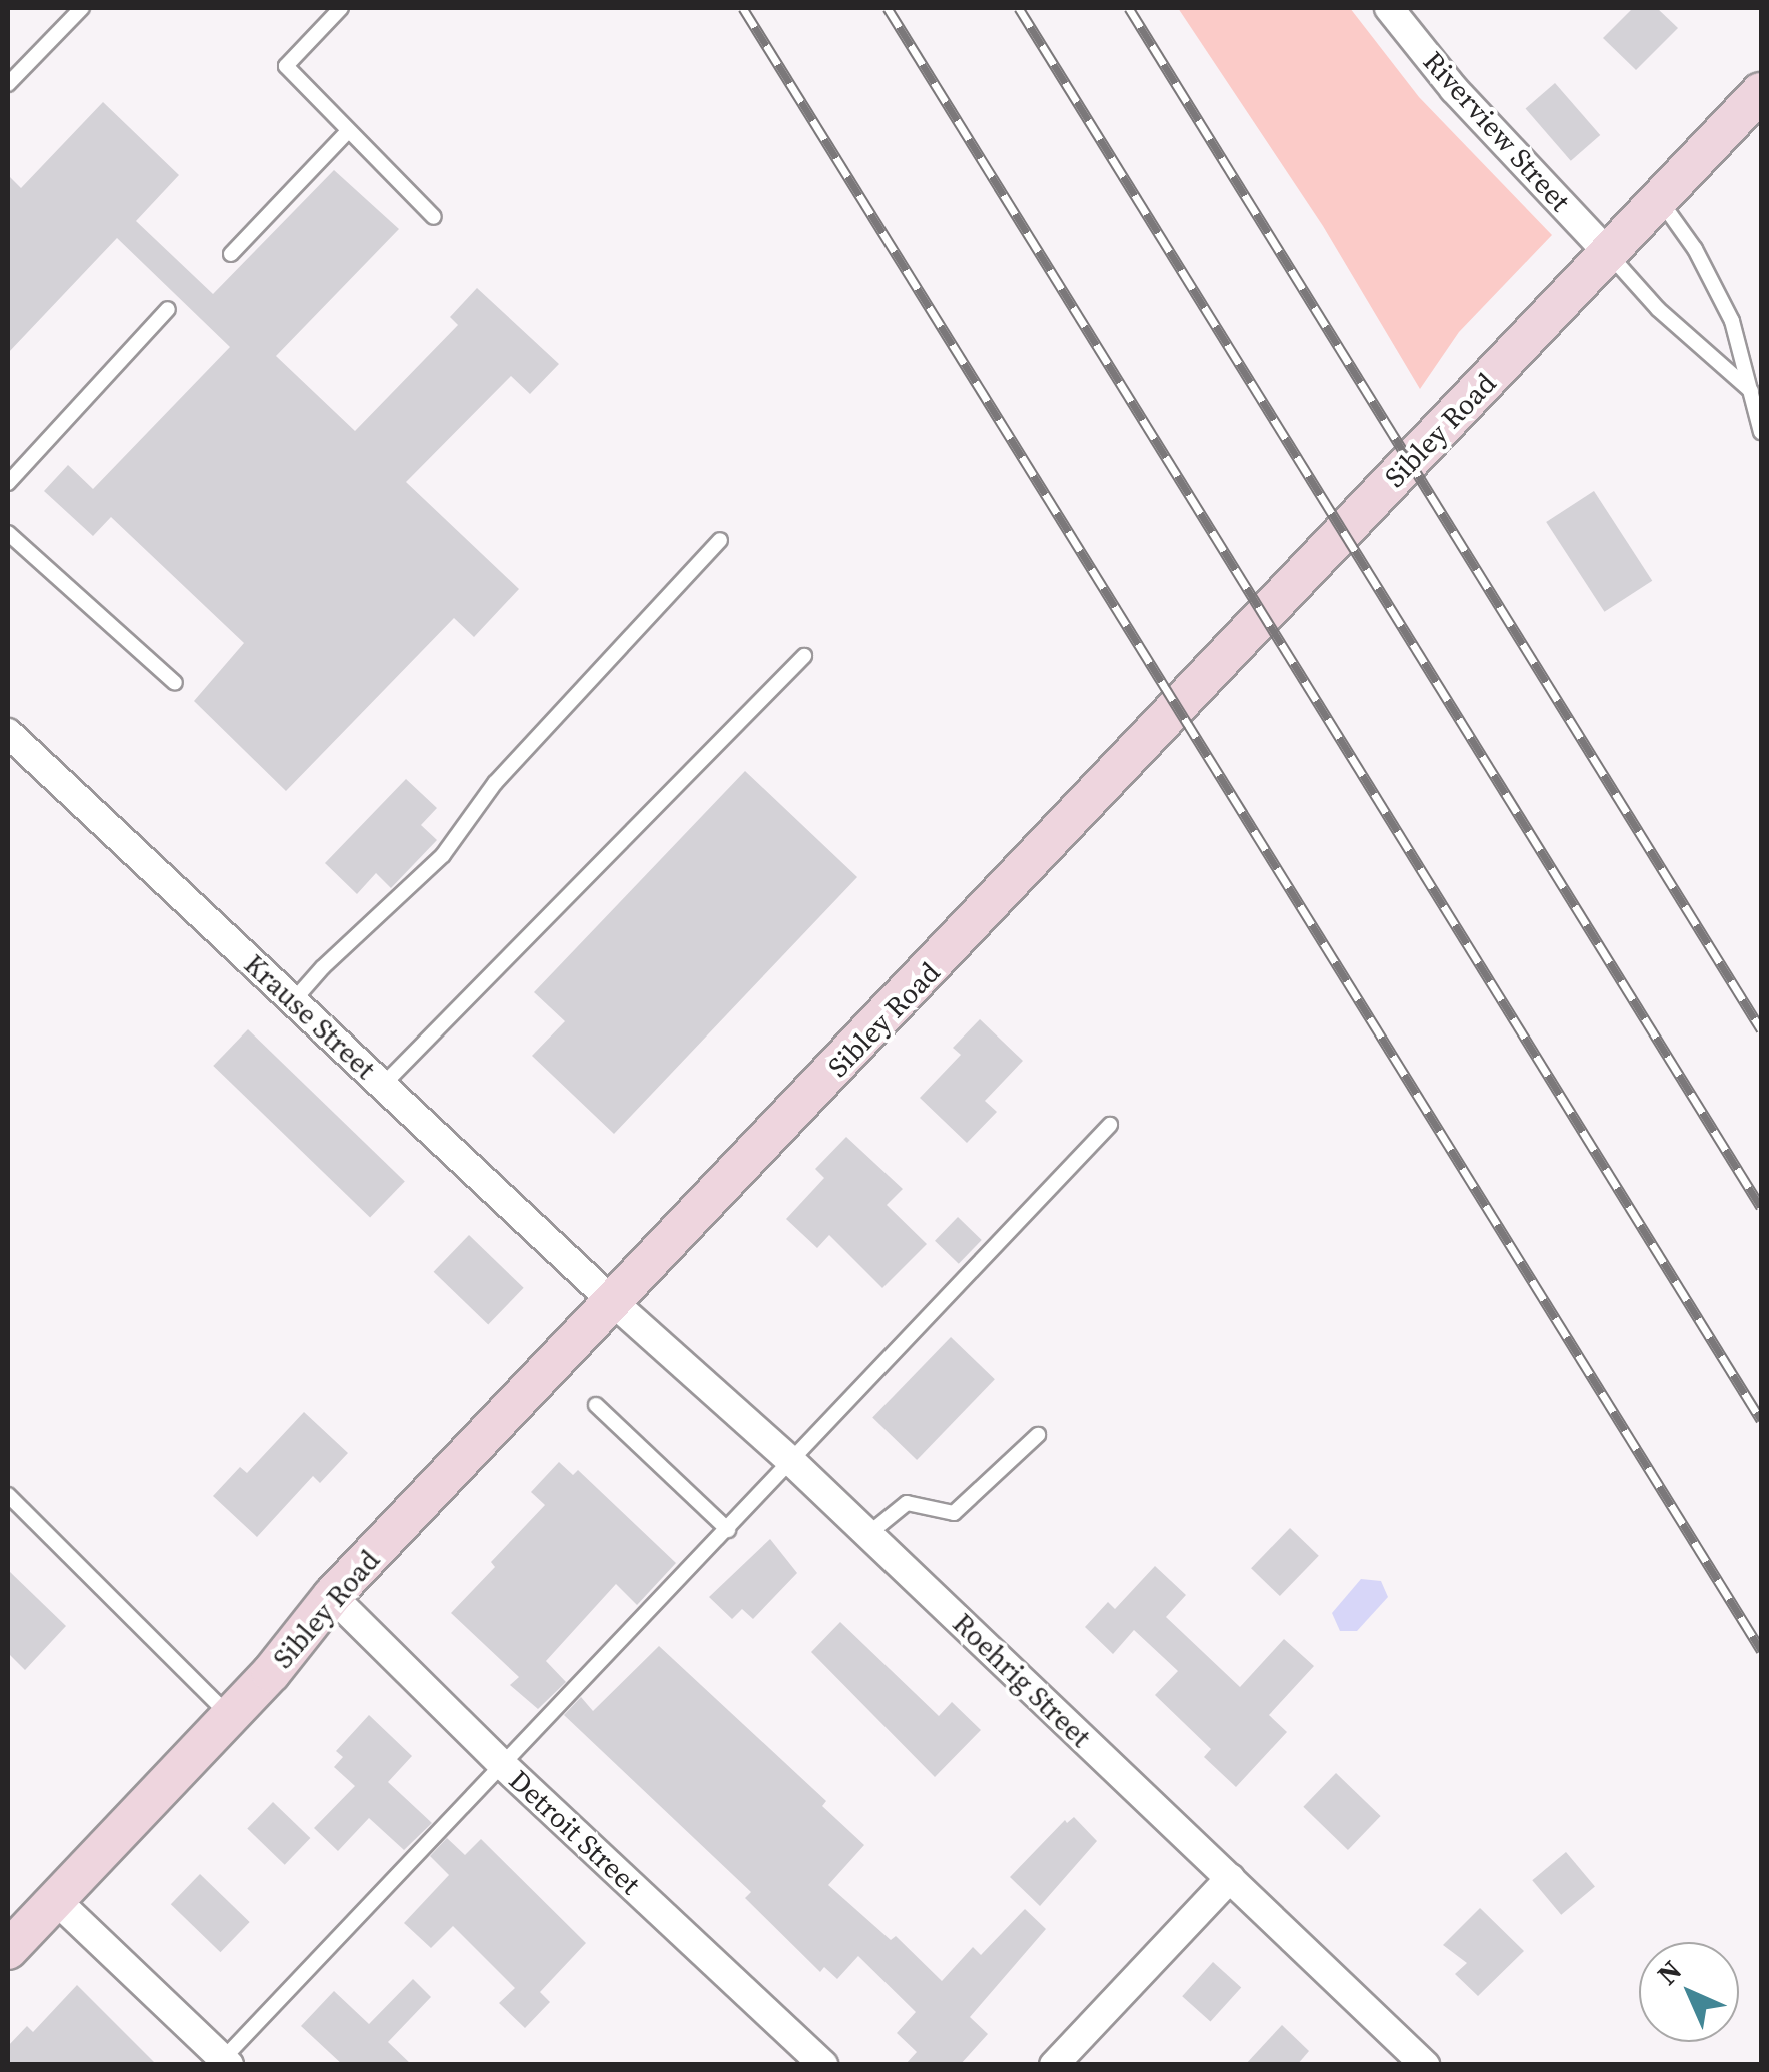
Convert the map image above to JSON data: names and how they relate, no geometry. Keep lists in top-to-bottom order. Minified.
{"streets":{"main road":["Sibley Road"],"street":["Riverview Street","Krause Street","Roehrig Street","Detroit Street"]},"crossings":[["Riverview Street","Sibley Road"],["Sibley Road","Krause Street"],["Sibley Road","Roehrig Street"],["Sibley Road","Detroit Street"],["Krause Street","Roehrig Street"]],"north":"top left"}
